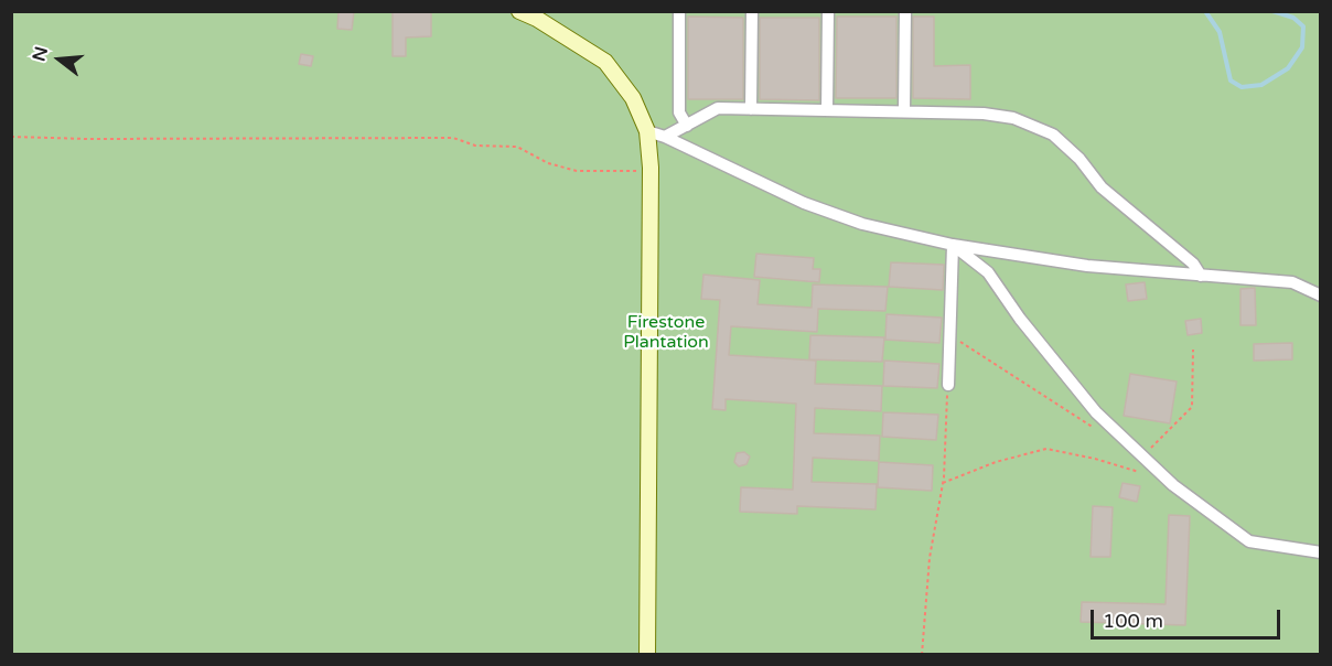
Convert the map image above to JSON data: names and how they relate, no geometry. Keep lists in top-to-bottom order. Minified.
{"parks":["Firestone Plantation"],"scale_bar":"100 m","north":"left"}
